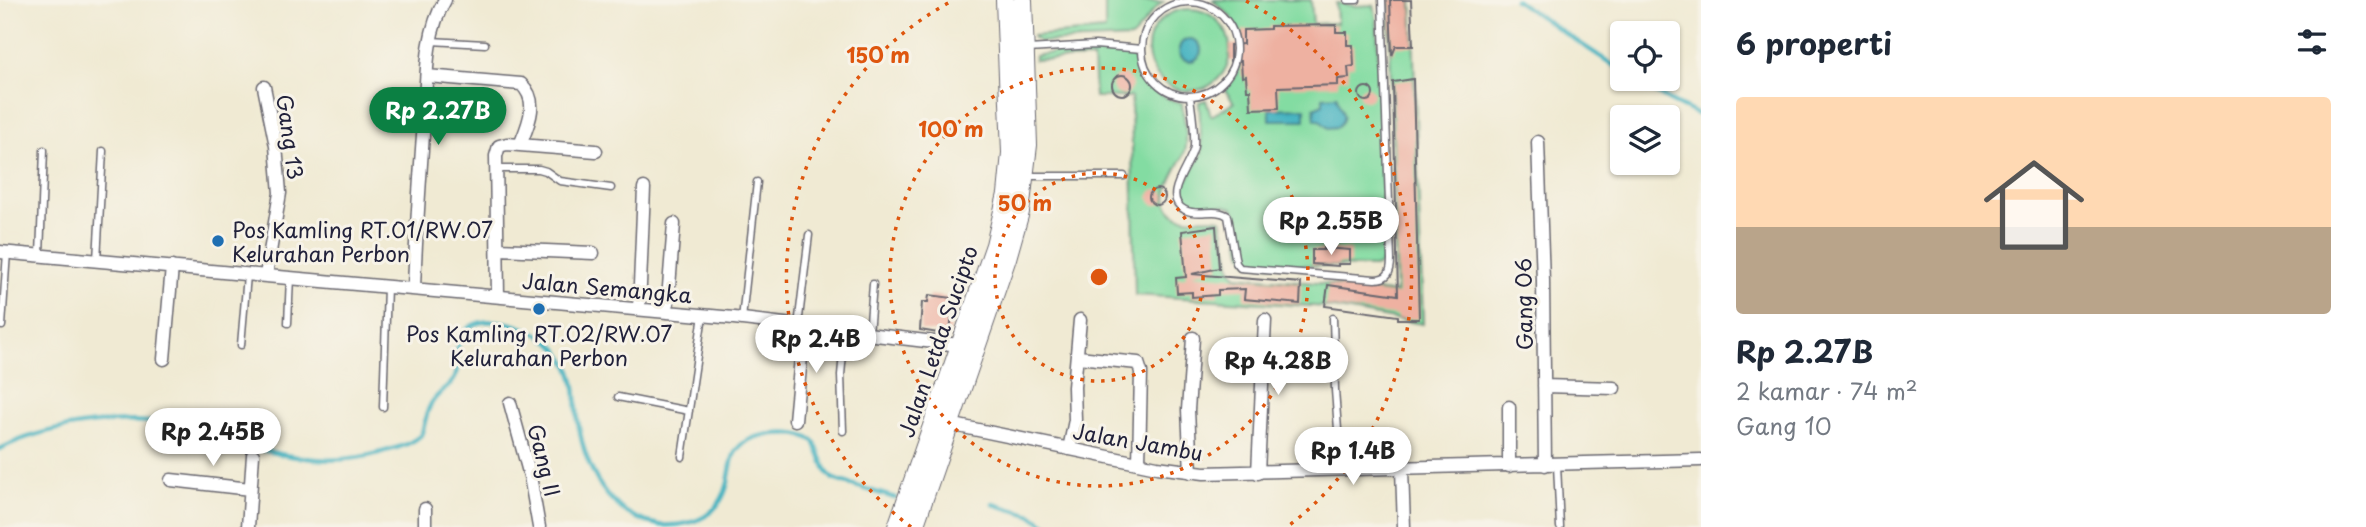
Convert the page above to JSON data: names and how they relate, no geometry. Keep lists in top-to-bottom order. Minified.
{"streets":{"main road":["Jalan Letda Sucipto"],"street":["Gang 13","Jalan Semangka","Gang 06","Jalan Jambu","Gang II"]},"crossings":[["Gang 13","Jalan Semangka"],["Jalan Semangka","Jalan Letda Sucipto"],["Gang 06","Jalan Jambu"],["Jalan Letda Sucipto","Jalan Jambu"]],"places":["Pos Kamling RT.01/RW.07 Kelurahan Perbon","Pos Kamling RT.02/RW.07 Kelurahan Perbon"],"page":{"heading":"6 properti","list":[{"name":"Rp 2.27B","note":"2 kamar · 74 m² · Gang 10"}],"price":["Rp 2.27B","Rp 2.55B","Rp 2.4B","Rp 4.28B","Rp 2.45B","Rp 1.4B"]},"rings":["150 m","100 m","50 m"]}
